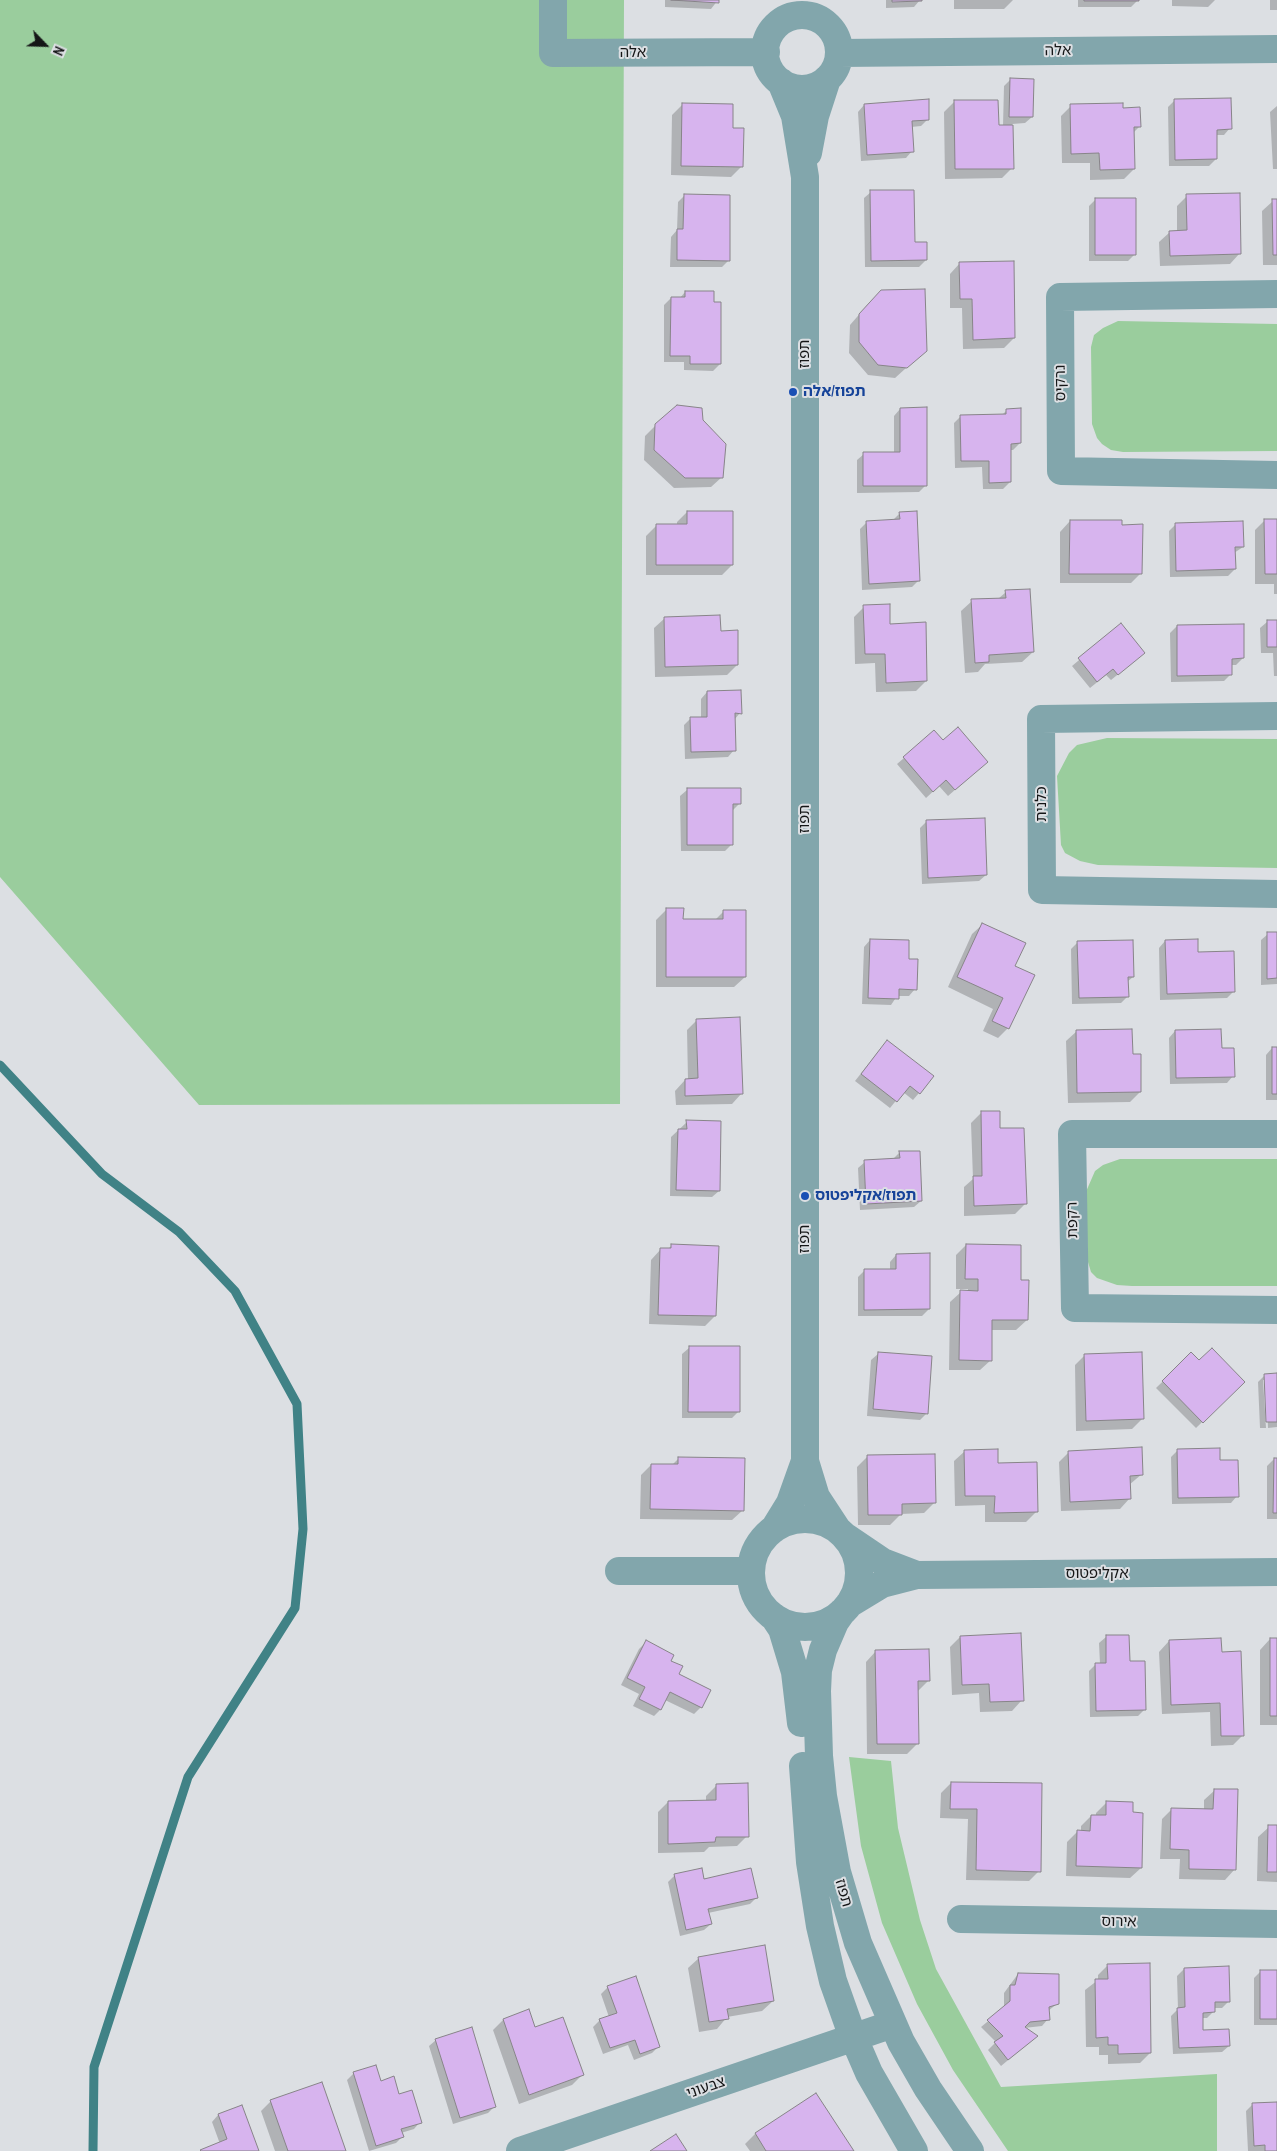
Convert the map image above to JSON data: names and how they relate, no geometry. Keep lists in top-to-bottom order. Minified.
{"streets":{"street":["אלה","תפוז","נרקיס","כלנית","רקפת","אקליפטוס","אירוס","צבעוני"]},"crossings":[["אלה","תפוז"],["תפוז","אקליפטוס"],["תפוז","צבעוני"]],"places":["תפוז/אלה","תפוז/אקליפטוס"],"north":"bottom right"}
